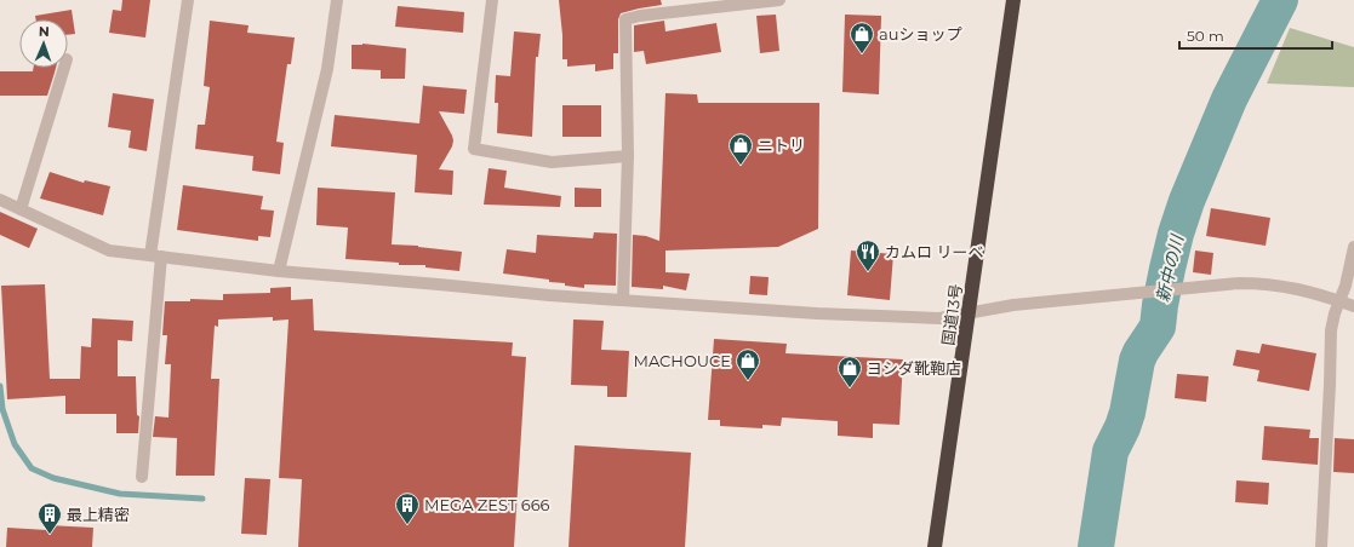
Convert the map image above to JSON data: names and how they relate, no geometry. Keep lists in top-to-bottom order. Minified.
{"streets":{"highway":["国道13号"]},"water":["新中の川"],"places":{"shop":["auショップ","ニトリ","MACHOUCE","ヨシダ靴鞄店"],"restaurant":["カムロ リーベ"],"building":["MEGA ZEST 666","最上精密"]},"scale_bar":"50 m","north":"top"}
